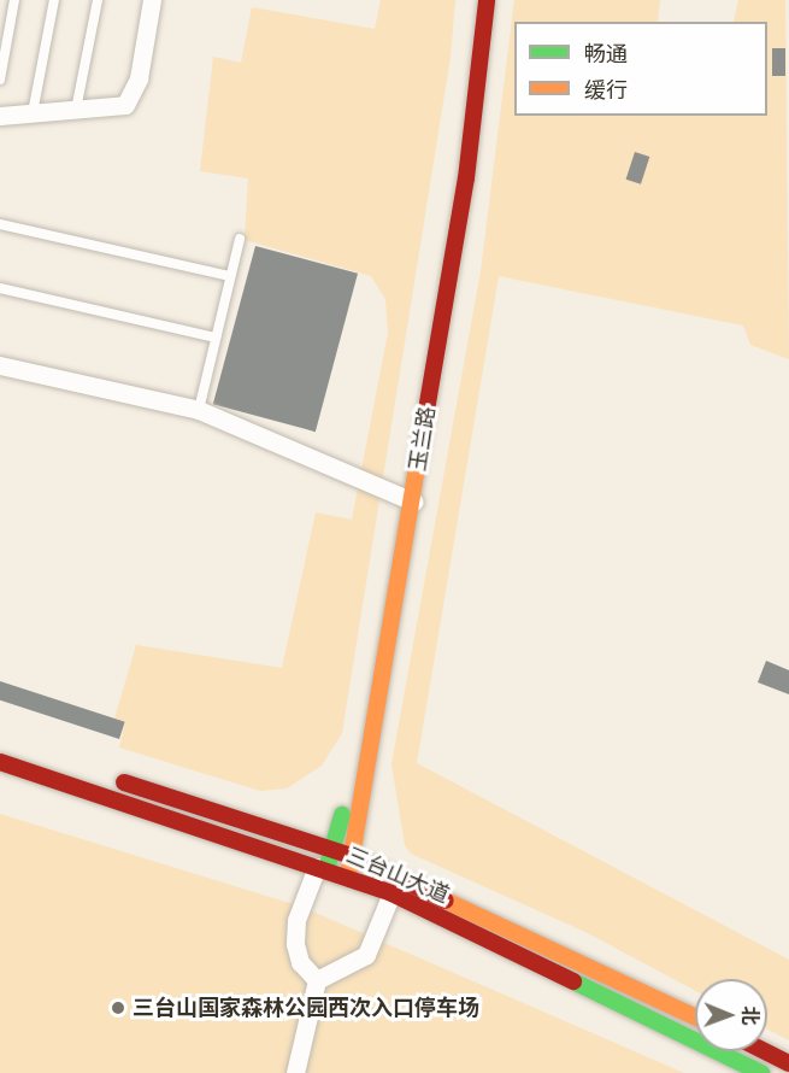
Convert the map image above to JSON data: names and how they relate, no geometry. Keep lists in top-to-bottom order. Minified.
{"streets":{"street":["玉兰路","三台山大道"]},"crossings":[["玉兰路","三台山大道"]],"places":["三台山国家森林公园西次入口停车场"],"legend":["畅通","缓行"],"north":"right"}
